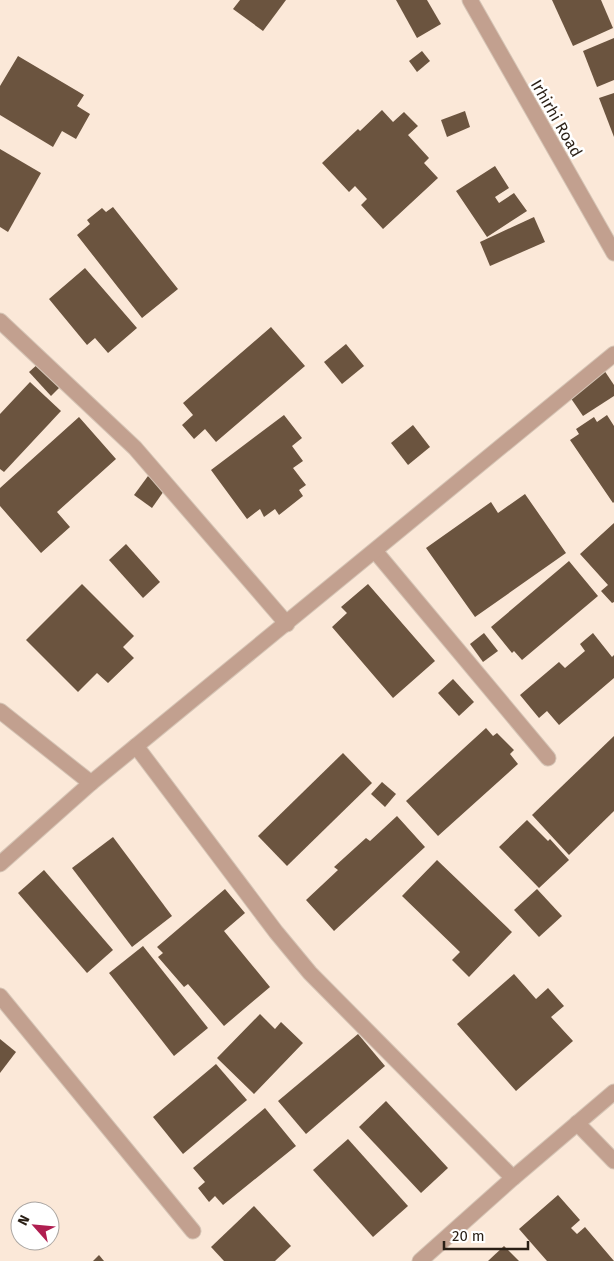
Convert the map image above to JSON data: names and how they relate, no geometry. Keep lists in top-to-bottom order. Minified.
{"streets":{"street":["Irhirhi Road"]},"scale_bar":"20 m","north":"top left"}
